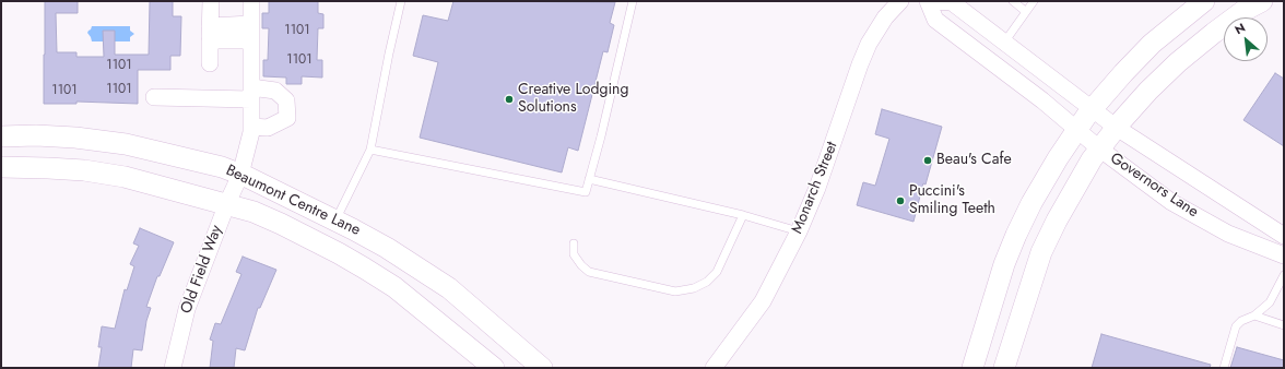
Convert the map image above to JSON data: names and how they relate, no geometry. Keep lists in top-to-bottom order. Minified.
{"streets":{"street":["Governors Lane","Monarch Street","Beaumont Centre Lane","Old Field Way"]},"crossings":[["Beaumont Centre Lane","Old Field Way"]],"places":["Creative Lodging Solutions","Beau's Cafe","Puccini's Smiling Teeth"],"house_numbers":["1101","1101","1101","1101","1101"],"north":"top left"}
